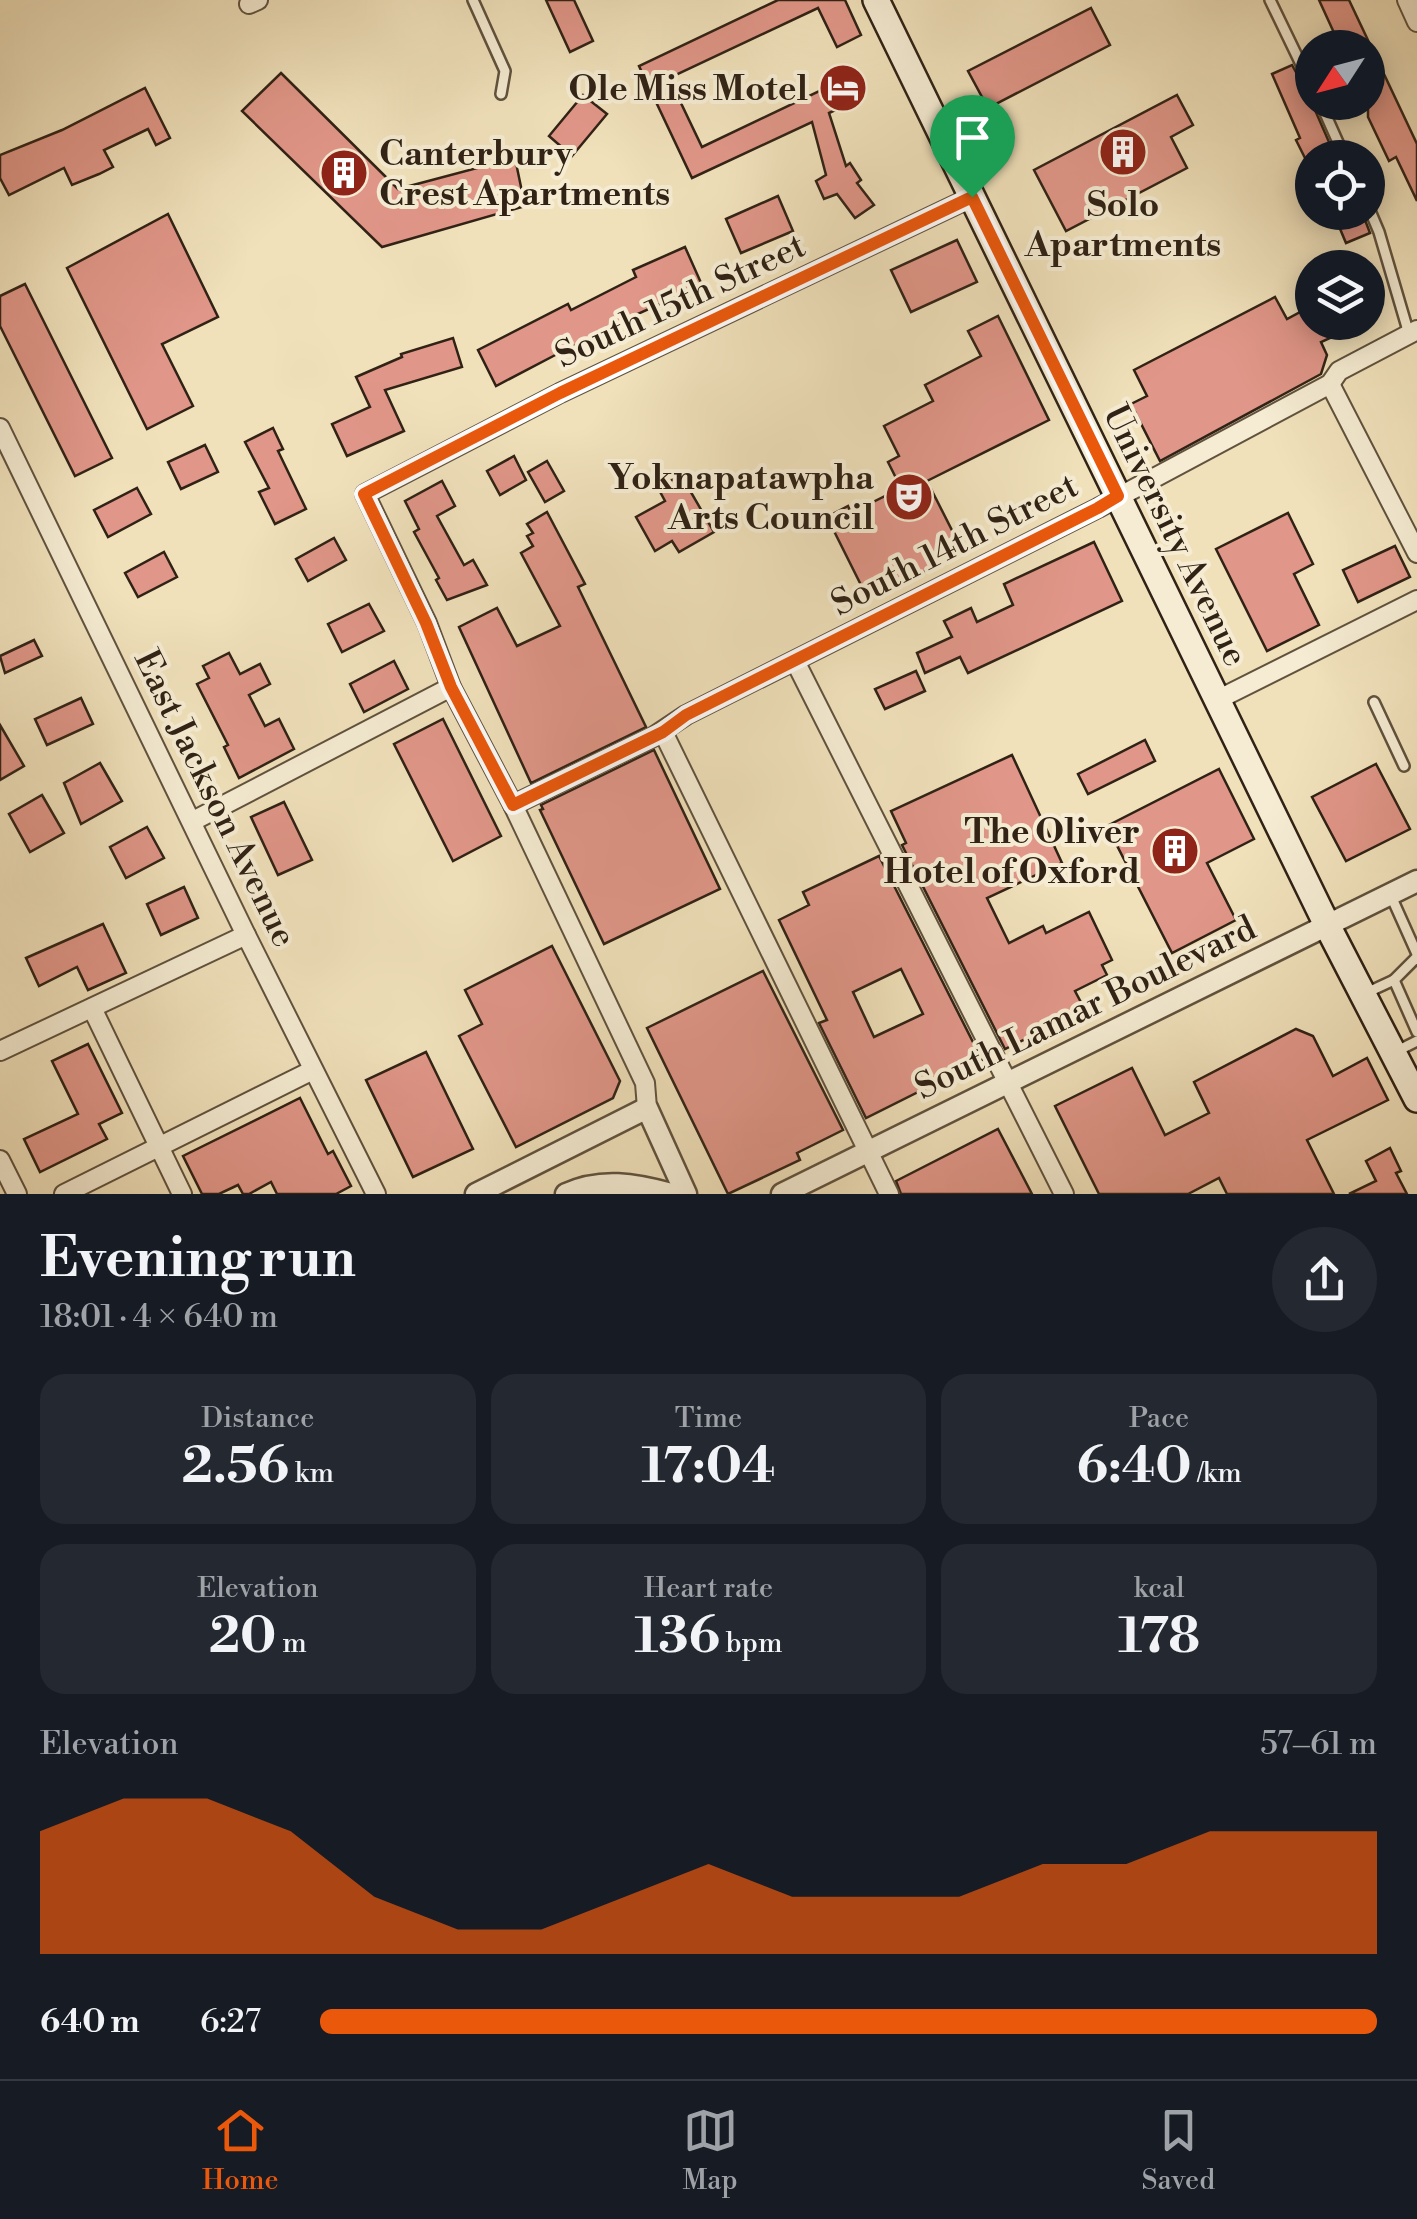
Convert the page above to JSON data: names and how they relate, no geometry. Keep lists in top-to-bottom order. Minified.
{"streets":{"main road":["University Avenue"],"street":["South 15th Street","South 14th Street","East Jackson Avenue","South Lamar Boulevard"]},"crossings":[["South 15th Street","University Avenue"],["University Avenue","South 14th Street"],["University Avenue","South Lamar Boulevard"]],"places":{"hotel":["Ole Miss Motel"],"building":["Solo Apartments","Canterbury Crest Apartments","The Oliver Hotel of Oxford"],"theatre":["Yoknapatawpha Arts Council"]},"north":"bottom left","page":{"heading":["Evening run","18:01 · 4 × 640 m"],"stats":[["Distance","2.56 km"],["Time","17:04"],["Pace","6:40 /km"],["Elevation","20 m"],["Heart rate","136 bpm"],["kcal","178"]],"chart":["Elevation","57–61 m"],"list":[{"name":"640 m","note":"6:27"}],"tabs":["Home","Map","Saved"]}}
